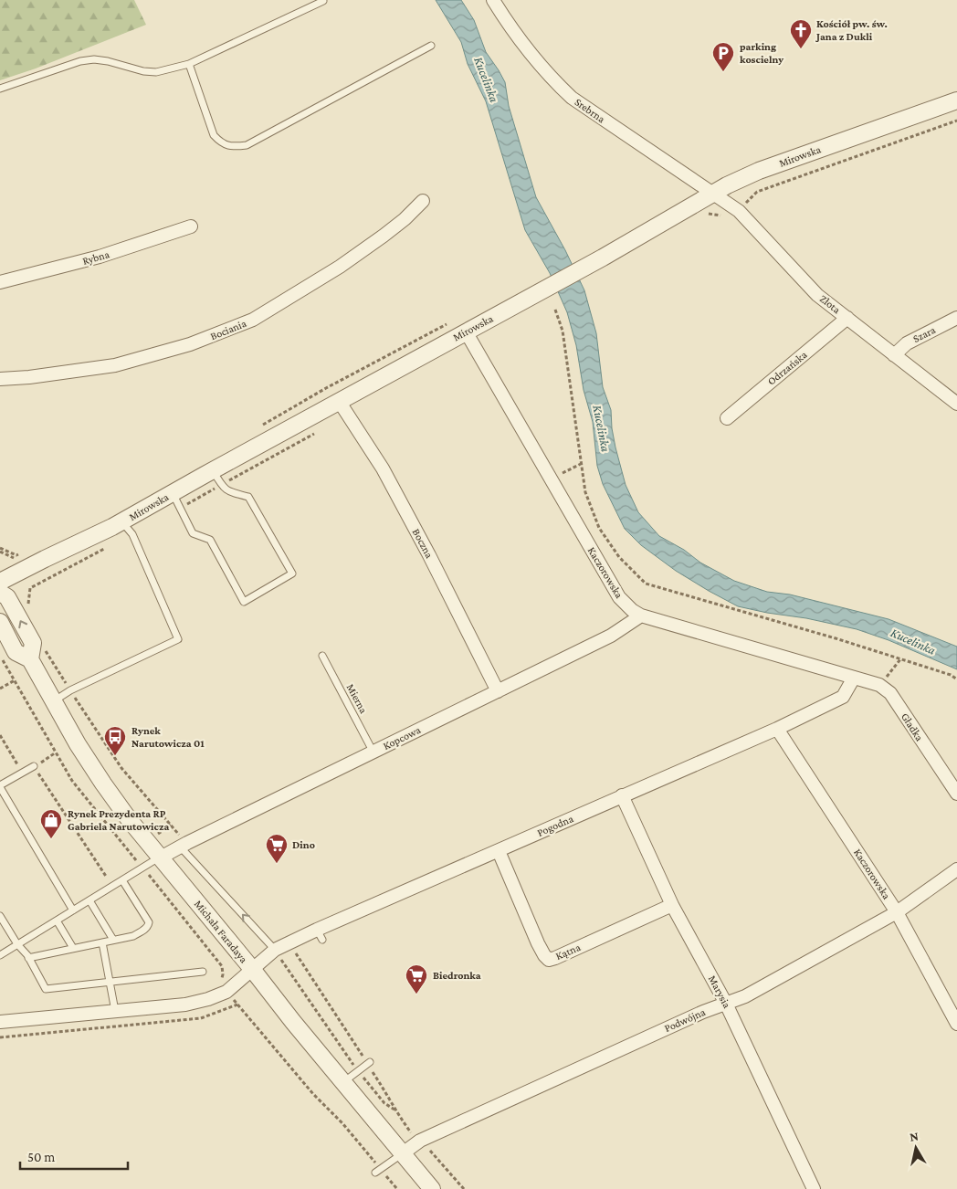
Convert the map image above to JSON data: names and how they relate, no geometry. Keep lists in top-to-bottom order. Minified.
{"streets":{"street":["Srebrna","Mirowska","Rybna","Złota","Bociania","Szara","Odrzańska","Boczna","Kaczorowska","Gładka","Kopcowa","Pogodna","Michała Faradaya","Kątna","Marysia","Podwójna"],"lane":["Mierna"]},"crossings":[["Srebrna","Mirowska"],["Srebrna","Złota"],["Mirowska","Złota"],["Mirowska","Boczna"],["Mirowska","Kaczorowska"],["Złota","Szara"],["Złota","Odrzańska"],["Boczna","Kopcowa"],["Kaczorowska","Gładka"],["Kaczorowska","Kopcowa"],["Kaczorowska","Pogodna"],["Kaczorowska","Podwójna"],["Mierna","Kopcowa"],["Gładka","Pogodna"],["Kopcowa","Michała Faradaya"],["Pogodna","Michała Faradaya"],["Pogodna","Kątna"],["Pogodna","Marysia"],["Michała Faradaya","Podwójna"],["Kątna","Marysia"],["Marysia","Podwójna"]],"water":["Kucelinka"],"places":{"church":["Kościół pw. św. Jana z Dukli"],"parking":["parking koscielny"],"bus stop":["Rynek Narutowicza 01"],"shop":["Rynek Prezydenta RP Gabriela Narutowicza"],"supermarket":["Dino","Biedronka"]},"scale_bar":"50 m","north":"top"}
